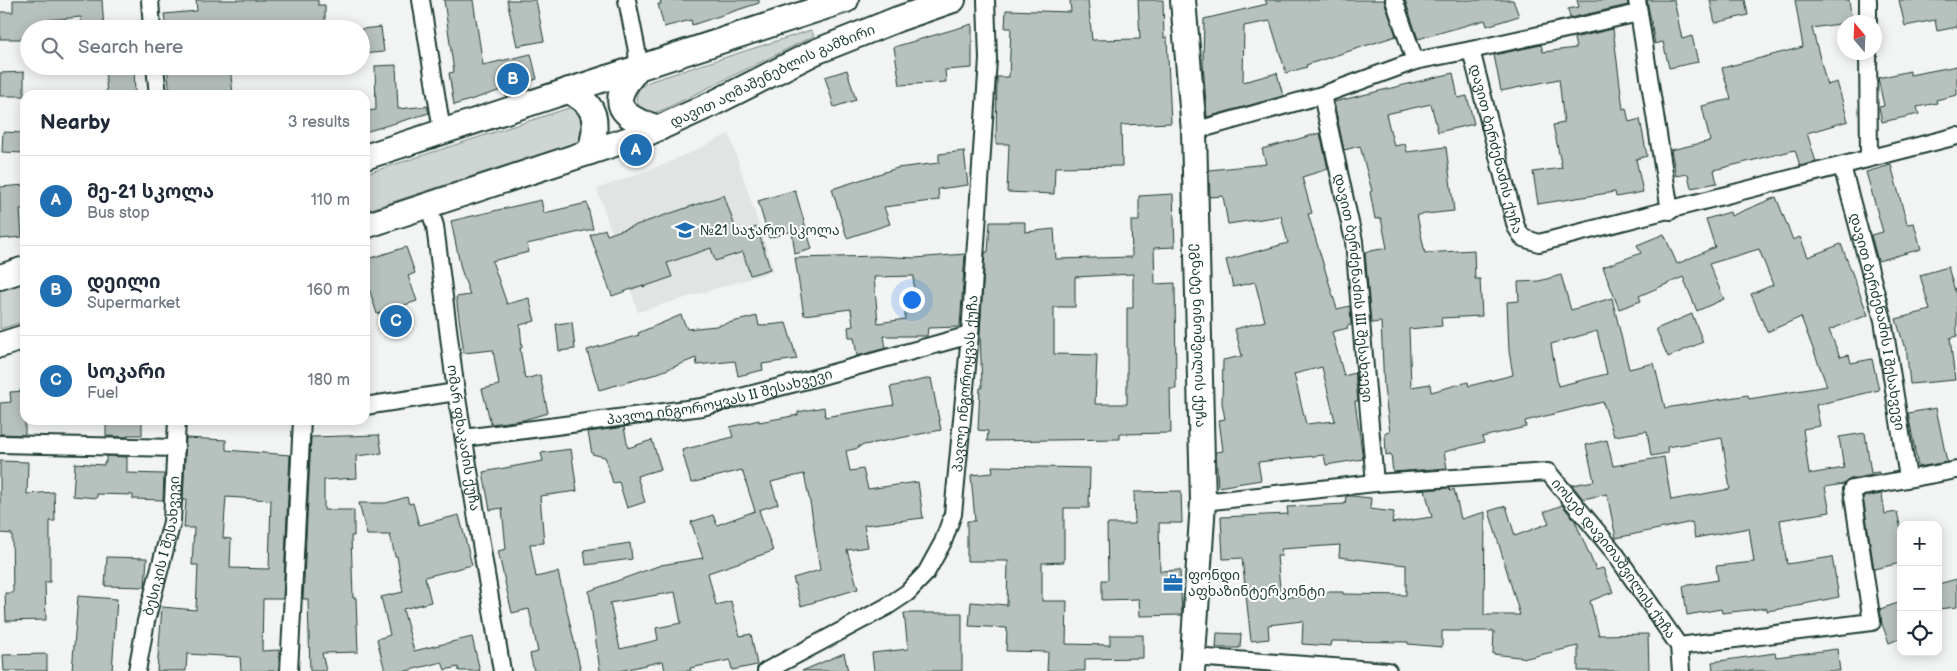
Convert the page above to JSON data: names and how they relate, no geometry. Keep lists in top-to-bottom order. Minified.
{"streets":{"main road":["დავით აღმაშენებლის გამზირი","ეგნატე ნინოშვილის ქუჩა"],"street":["დავით ბერძენაძის ქუჩა","დავით ბერძენაძის III შესახვევი","დავით ბერძენაძის I შესახვევი","პავლე ინგოროყვას ქუჩა","პავლე ინგოროყვას II შესახვევი","ომარ ფხაკაძის ქუჩა","ბესიკის I შესახვევი","იოსებ დავითაშვილის ქუჩა"]},"crossings":[["დავით აღმაშენებლის გამზირი","ომარ ფხაკაძის ქუჩა"],["დავით ბერძენაძის ქუჩა","დავით ბერძენაძის III შესახვევი"],["დავით ბერძენაძის ქუჩა","დავით ბერძენაძის I შესახვევი"],["დავით ბერძენაძის ქუჩა","ეგნატე ნინოშვილის ქუჩა"],["დავით ბერძენაძის III შესახვევი","იოსებ დავითაშვილის ქუჩა"],["დავით ბერძენაძის I შესახვევი","იოსებ დავითაშვილის ქუჩა"],["ეგნატე ნინოშვილის ქუჩა","იოსებ დავითაშვილის ქუჩა"],["პავლე ინგოროყვას ქუჩა","პავლე ინგოროყვას II შესახვევი"],["პავლე ინგოროყვას II შესახვევი","ომარ ფხაკაძის ქუჩა"]],"places":{"school or university":["№21 საჯარო სკოლა"],"office":["ფონდი აფხაზინტერკონტი"]},"north":"top","page":{"search":"Search here","pins":["B","A","C"],"heading":["Nearby","3 results"],"list":[{"mark":"A","name":"მე-21 სკოლა","note":"Bus stop","value":"110 m"},{"mark":"B","name":"დეილი","note":"Supermarket","value":"160 m"},{"mark":"C","name":"სოკარი","note":"Fuel","value":"180 m"}],"map_buttons":["+","−"]}}
